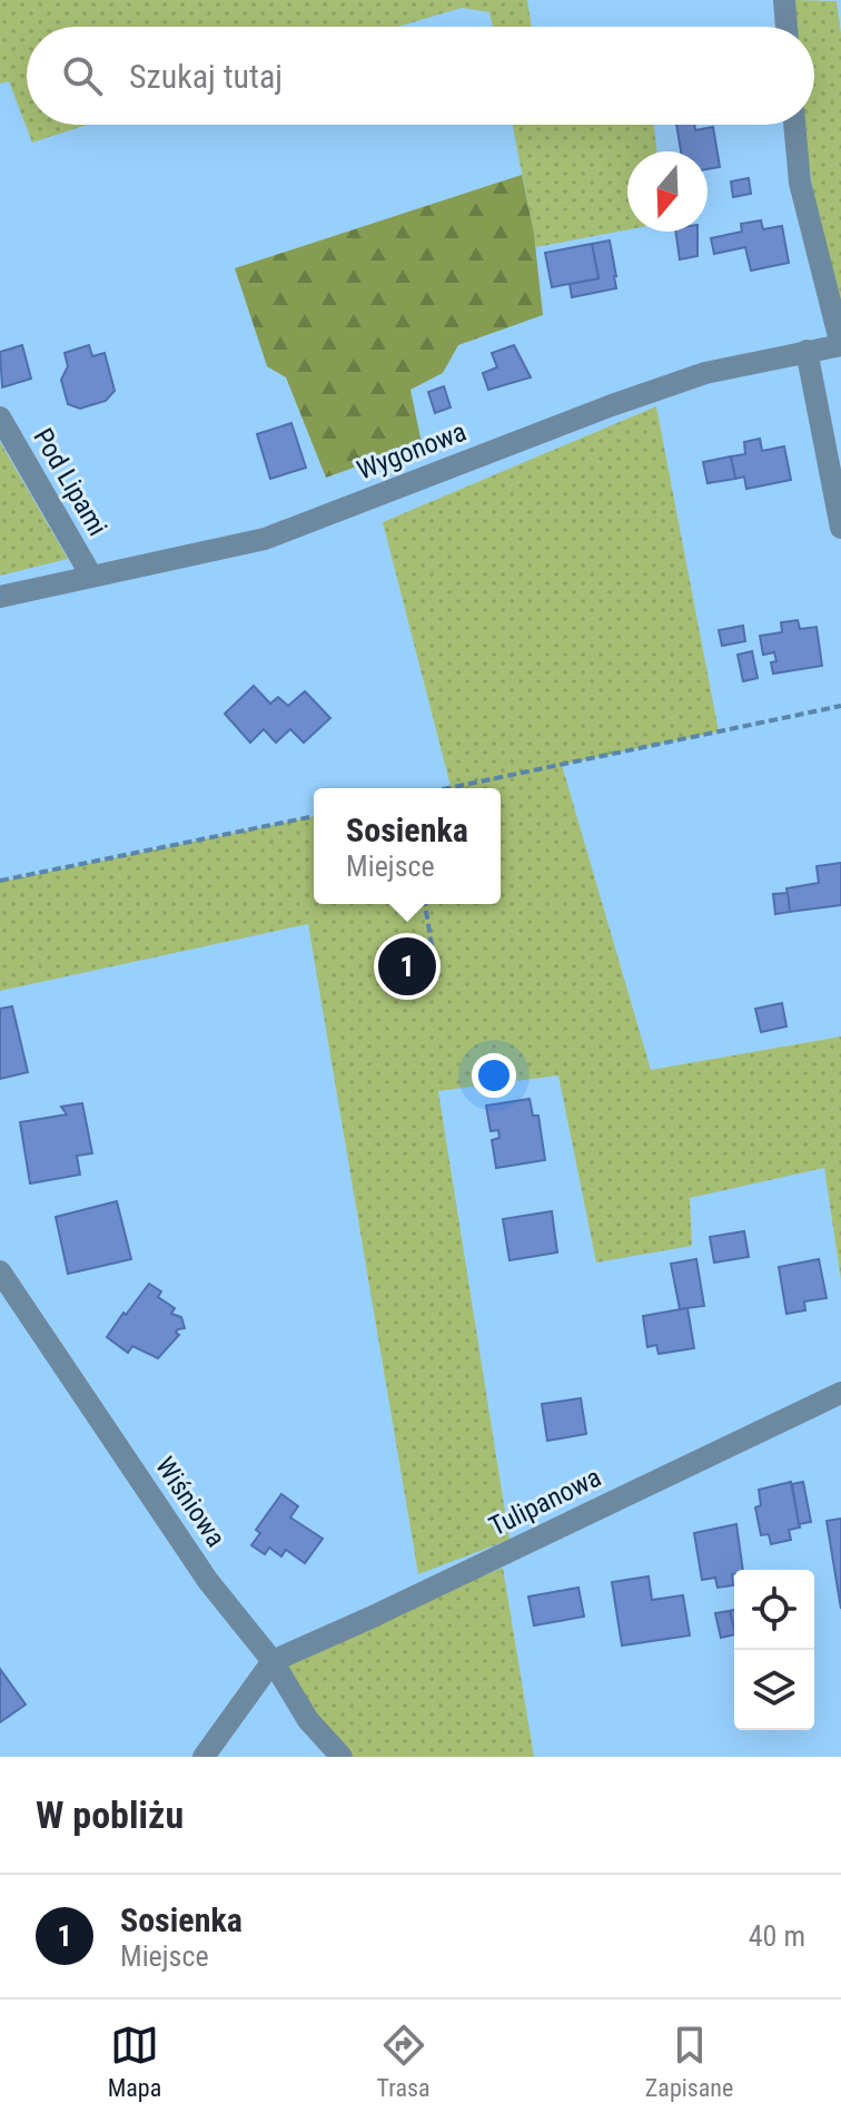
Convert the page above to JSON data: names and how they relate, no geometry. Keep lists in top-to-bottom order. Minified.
{"streets":{"street":["Wygonowa","Pod Lipami","Wiśniowa","Tulipanowa"]},"crossings":[["Wygonowa","Pod Lipami"],["Wiśniowa","Tulipanowa"]],"north":"bottom","page":{"search":"Szukaj tutaj","popup":["Sosienka","Miejsce"],"pins":"1","heading":"W pobliżu","list":[{"mark":"1","name":"Sosienka","note":"Miejsce","value":"40 m"}],"nav":["Mapa","Trasa","Zapisane"]}}
